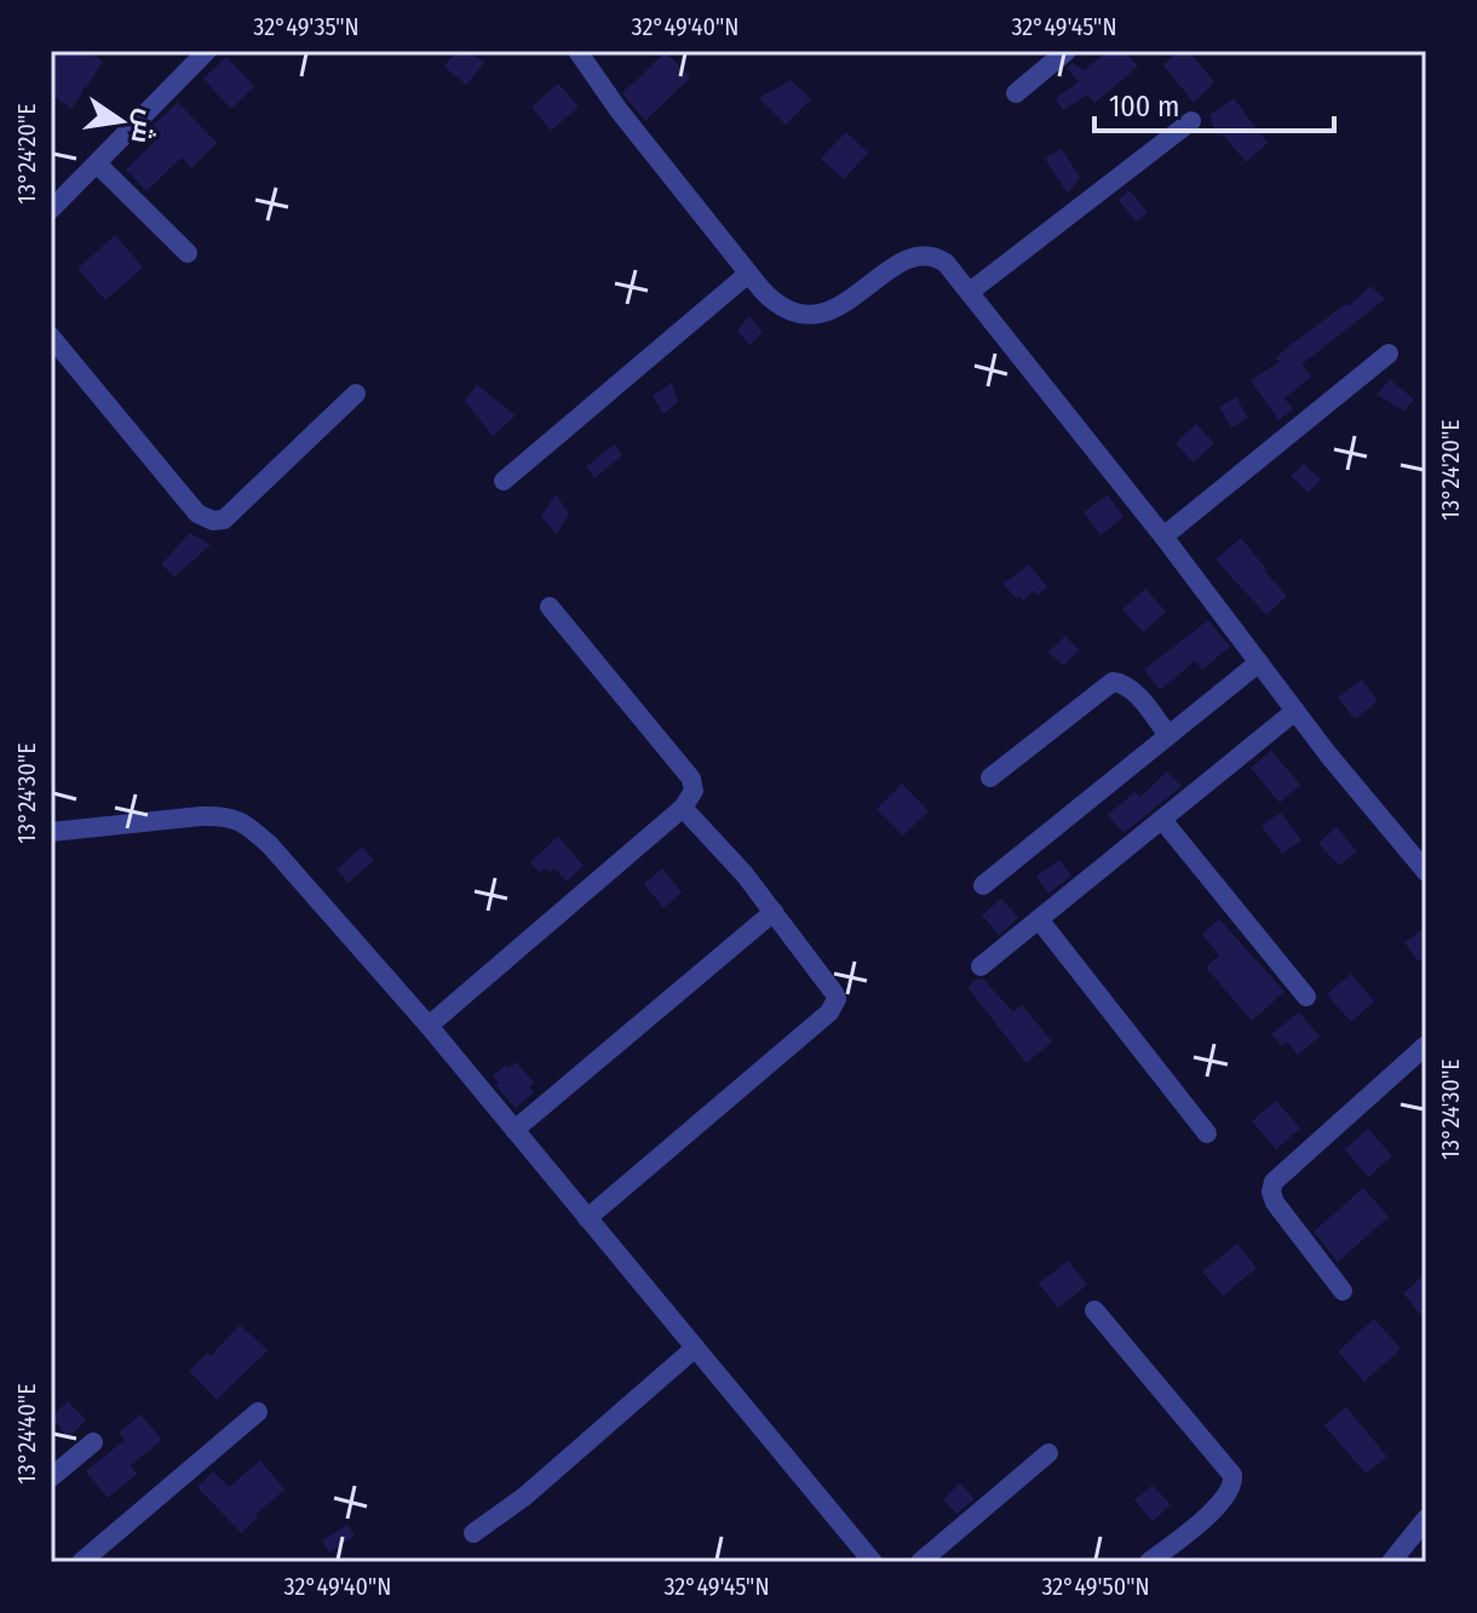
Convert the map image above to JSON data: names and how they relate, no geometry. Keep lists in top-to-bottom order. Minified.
{"scale_bar":"100 m","north":"right","coordinates":["32°49'35\"N","32°49'40\"N","32°49'45\"N","13°24'20\"E","13°24'30\"E","13°24'40\"E","32°49'50\"N"]}
